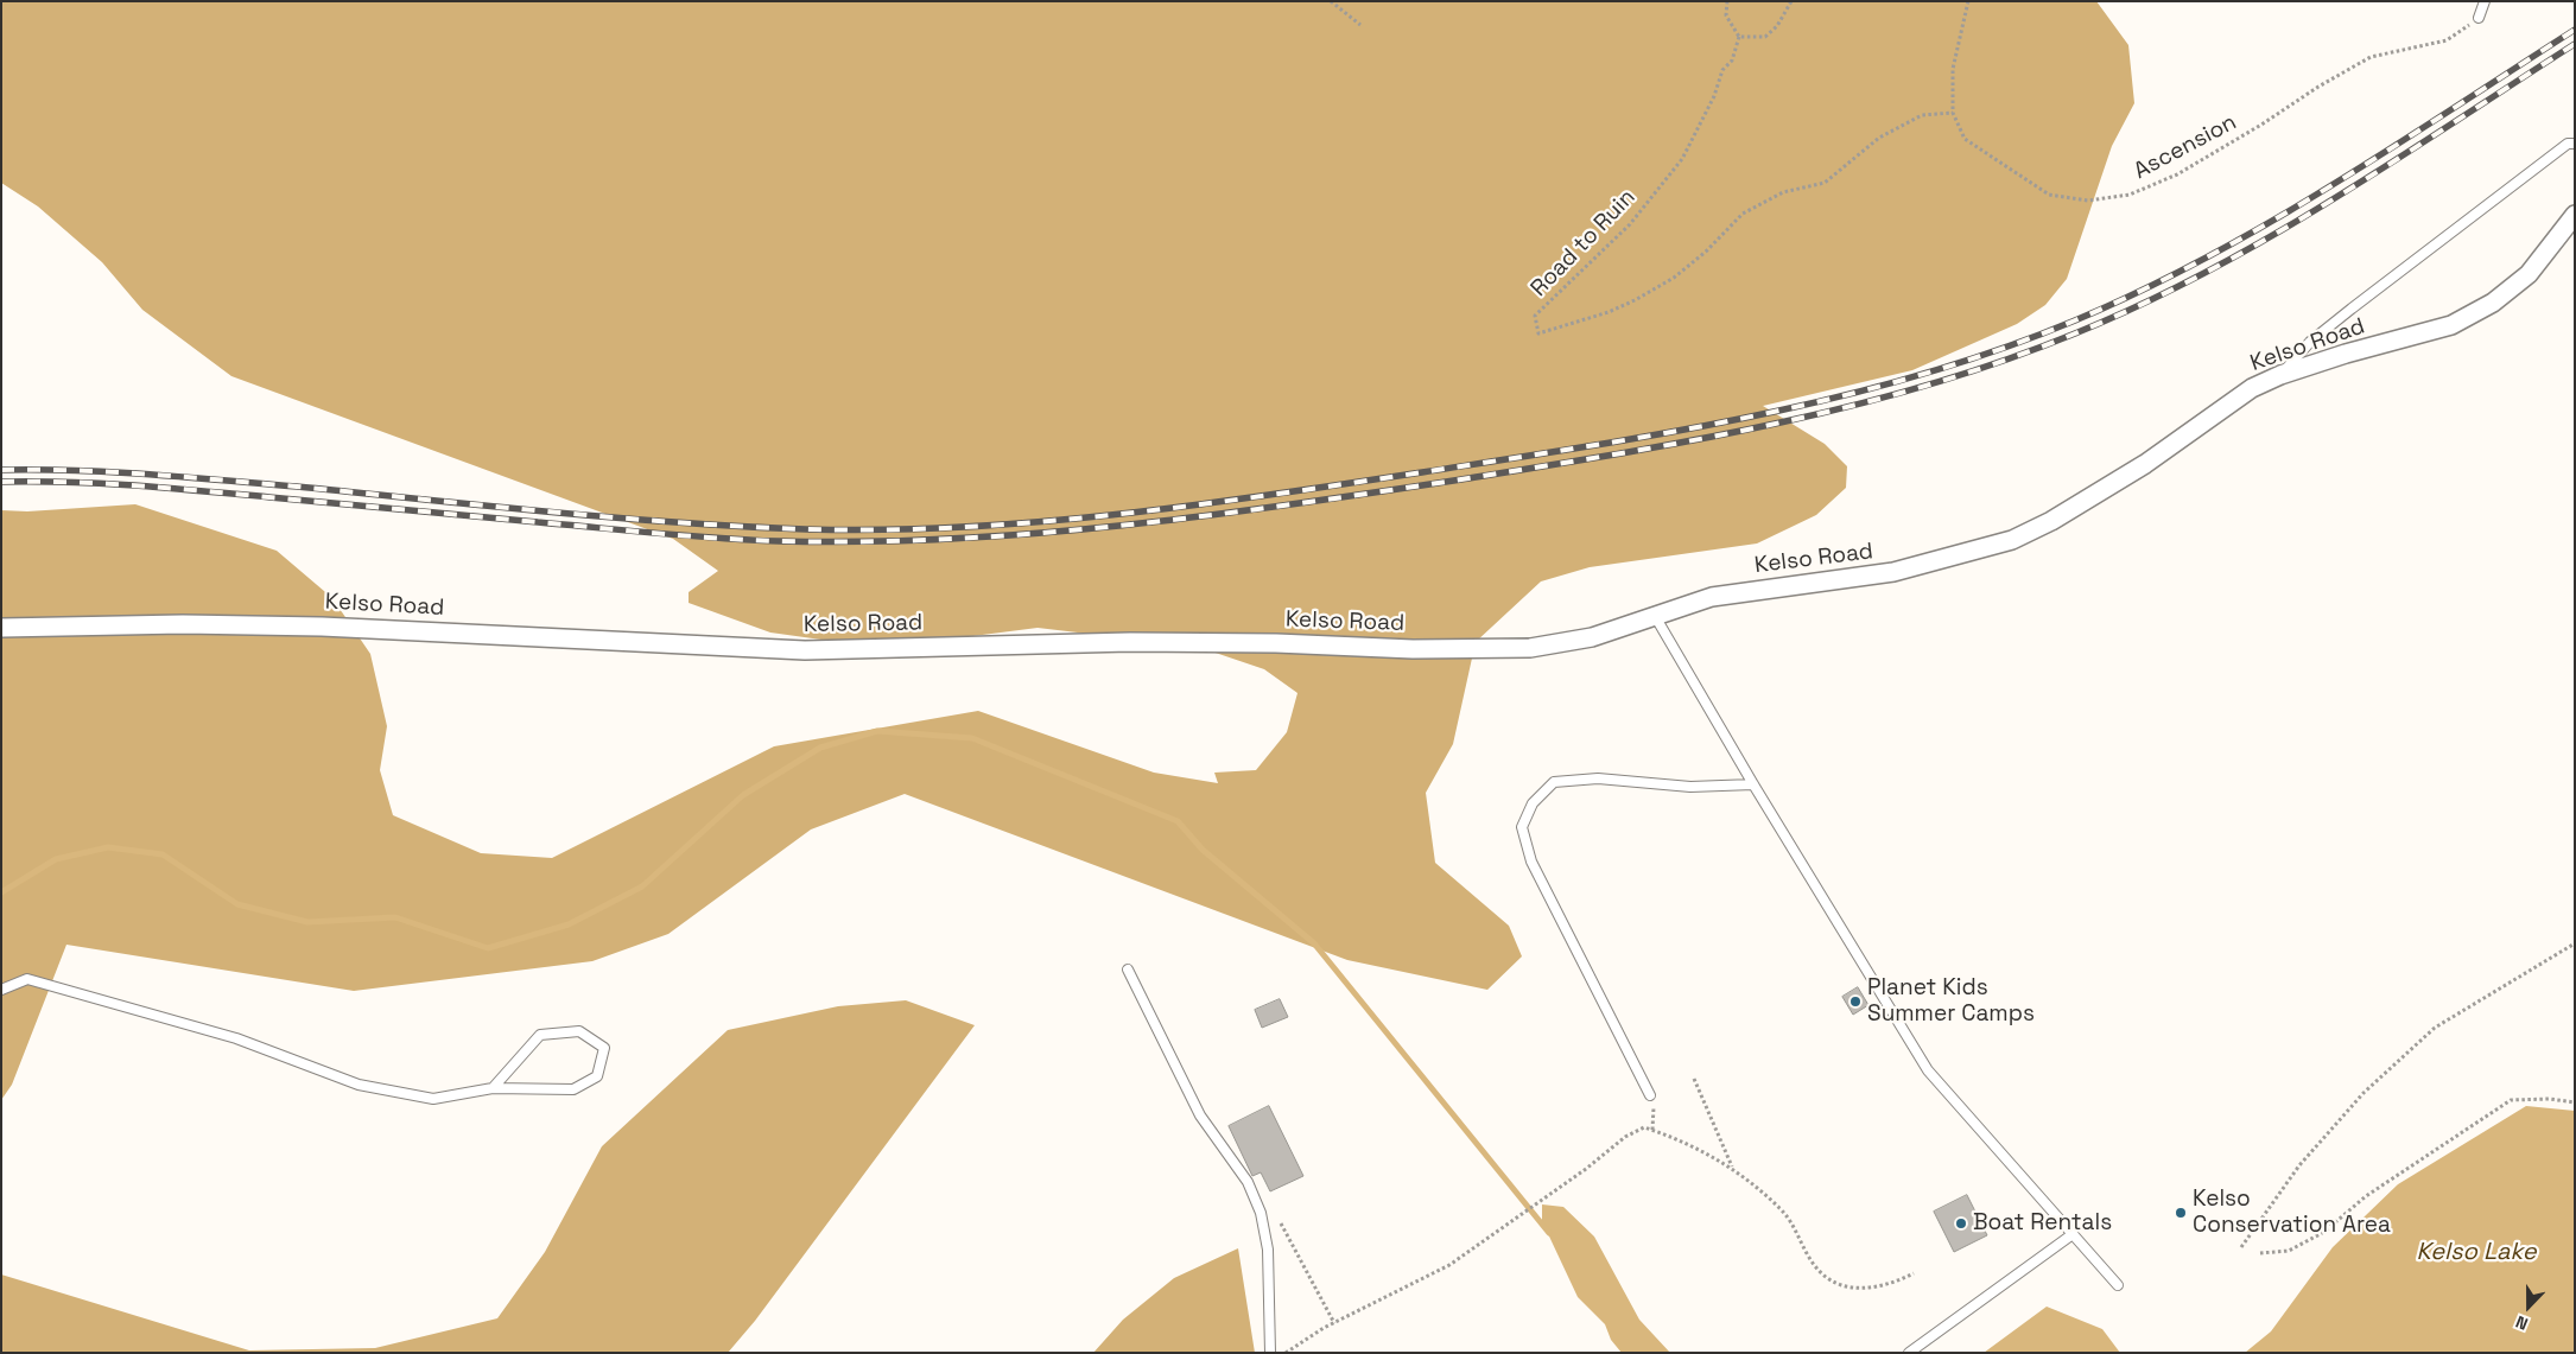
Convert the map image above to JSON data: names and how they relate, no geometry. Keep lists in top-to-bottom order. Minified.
{"streets":{"street":["Kelso Road"],"path":["Ascension","Road to Ruin"]},"crossings":[["Ascension","Road to Ruin"]],"water":["Kelso Lake"],"places":["Planet Kids Summer Camps","Kelso Conservation Area","Boat Rentals"],"north":"bottom"}
